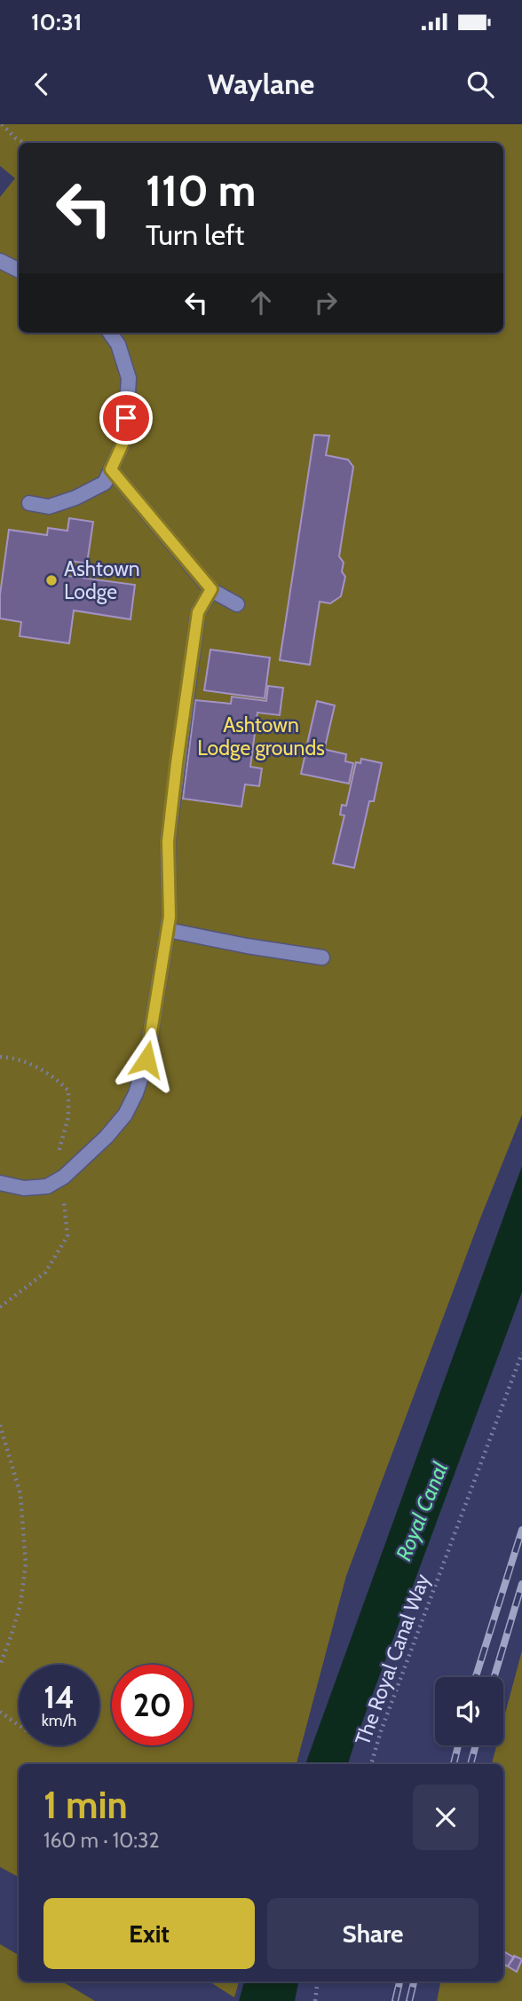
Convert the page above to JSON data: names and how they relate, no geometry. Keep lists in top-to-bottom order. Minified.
{"streets":{"path":["The Royal Canal Way"]},"water":["Royal Canal"],"parks":["Ashtown Lodge grounds"],"places":["Ashtown Lodge"],"page":{"status":"10:31","header":"Waylane","turn":["110 m","Turn left"],"speed":"14 km/h","limit":"20","heading":["1 min","160 m · 10:32"],"buttons":["Exit","Share"]}}
